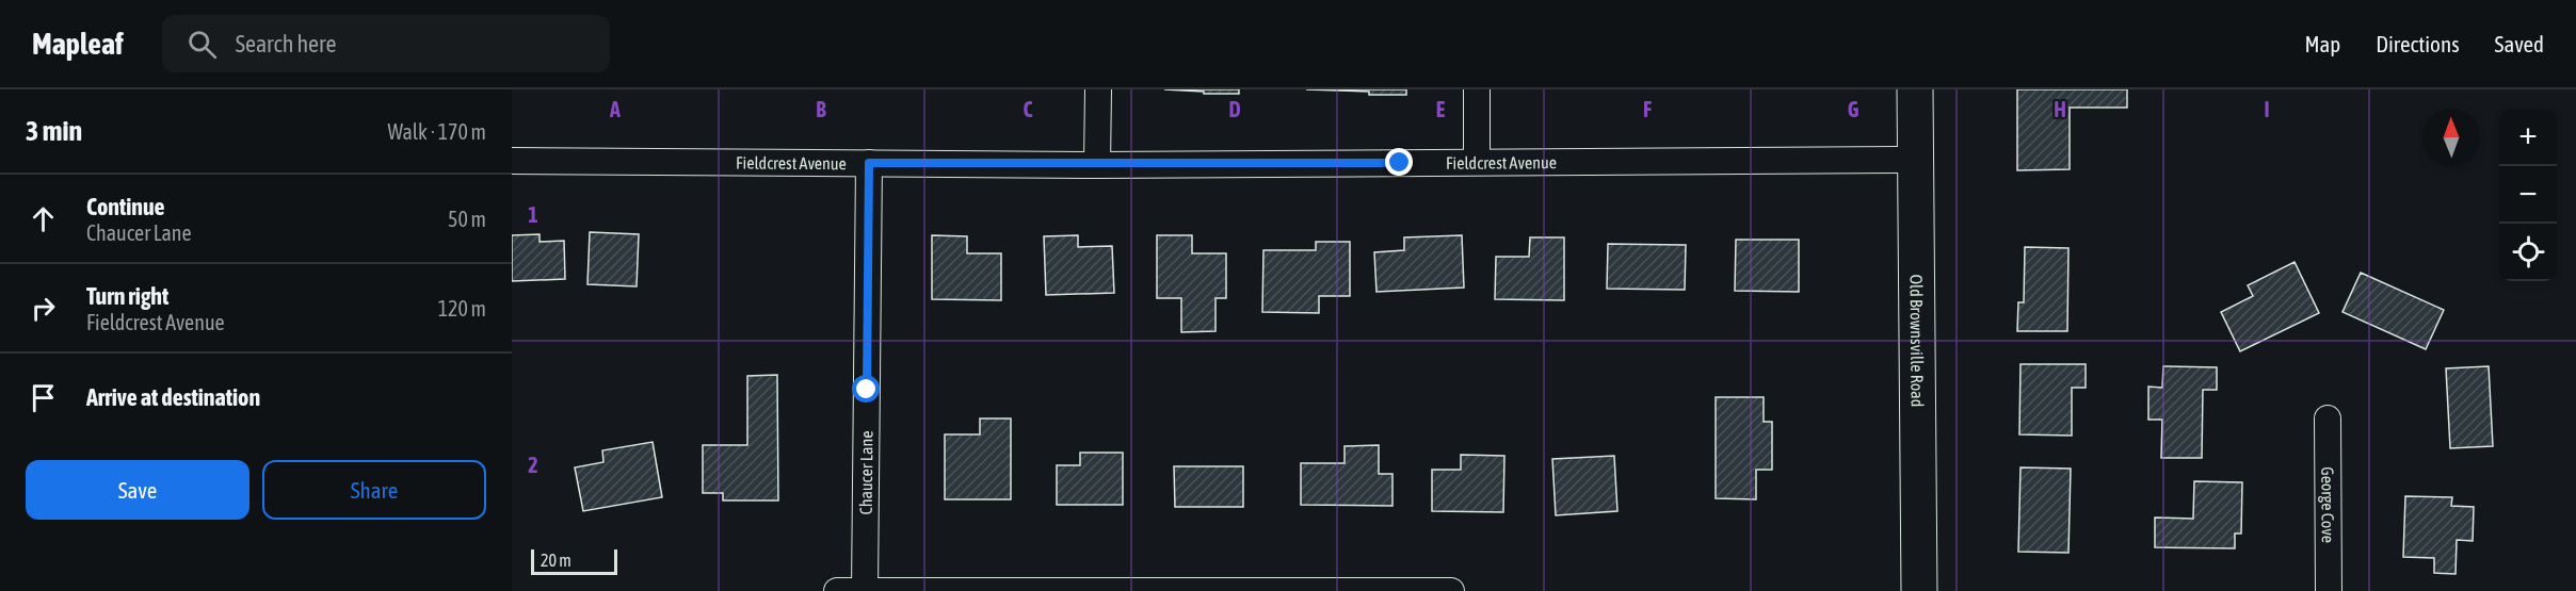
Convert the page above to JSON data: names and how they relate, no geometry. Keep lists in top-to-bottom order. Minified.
{"streets":{"main road":["Old Brownsville Road"],"street":["Fieldcrest Avenue","Chaucer Lane","George Cove"]},"crossings":[["Fieldcrest Avenue","Old Brownsville Road"],["Fieldcrest Avenue","Chaucer Lane"]],"scale_bar":"20 m","north":"top","page":{"header":"Mapleaf","search":"Search here","nav":["Map","Directions","Saved"],"heading":["3 min","Walk · 170 m"],"map_buttons":["+","−"],"list":[["Continue","Chaucer Lane","50 m"],["Turn right","Fieldcrest Avenue","120 m"],"Arrive at destination"],"buttons":["Save","Share"],"scale":"20 m"},"grid":{"columns":["A","B","C","D","E","F","G","H","I"],"rows":["1","2"]}}
